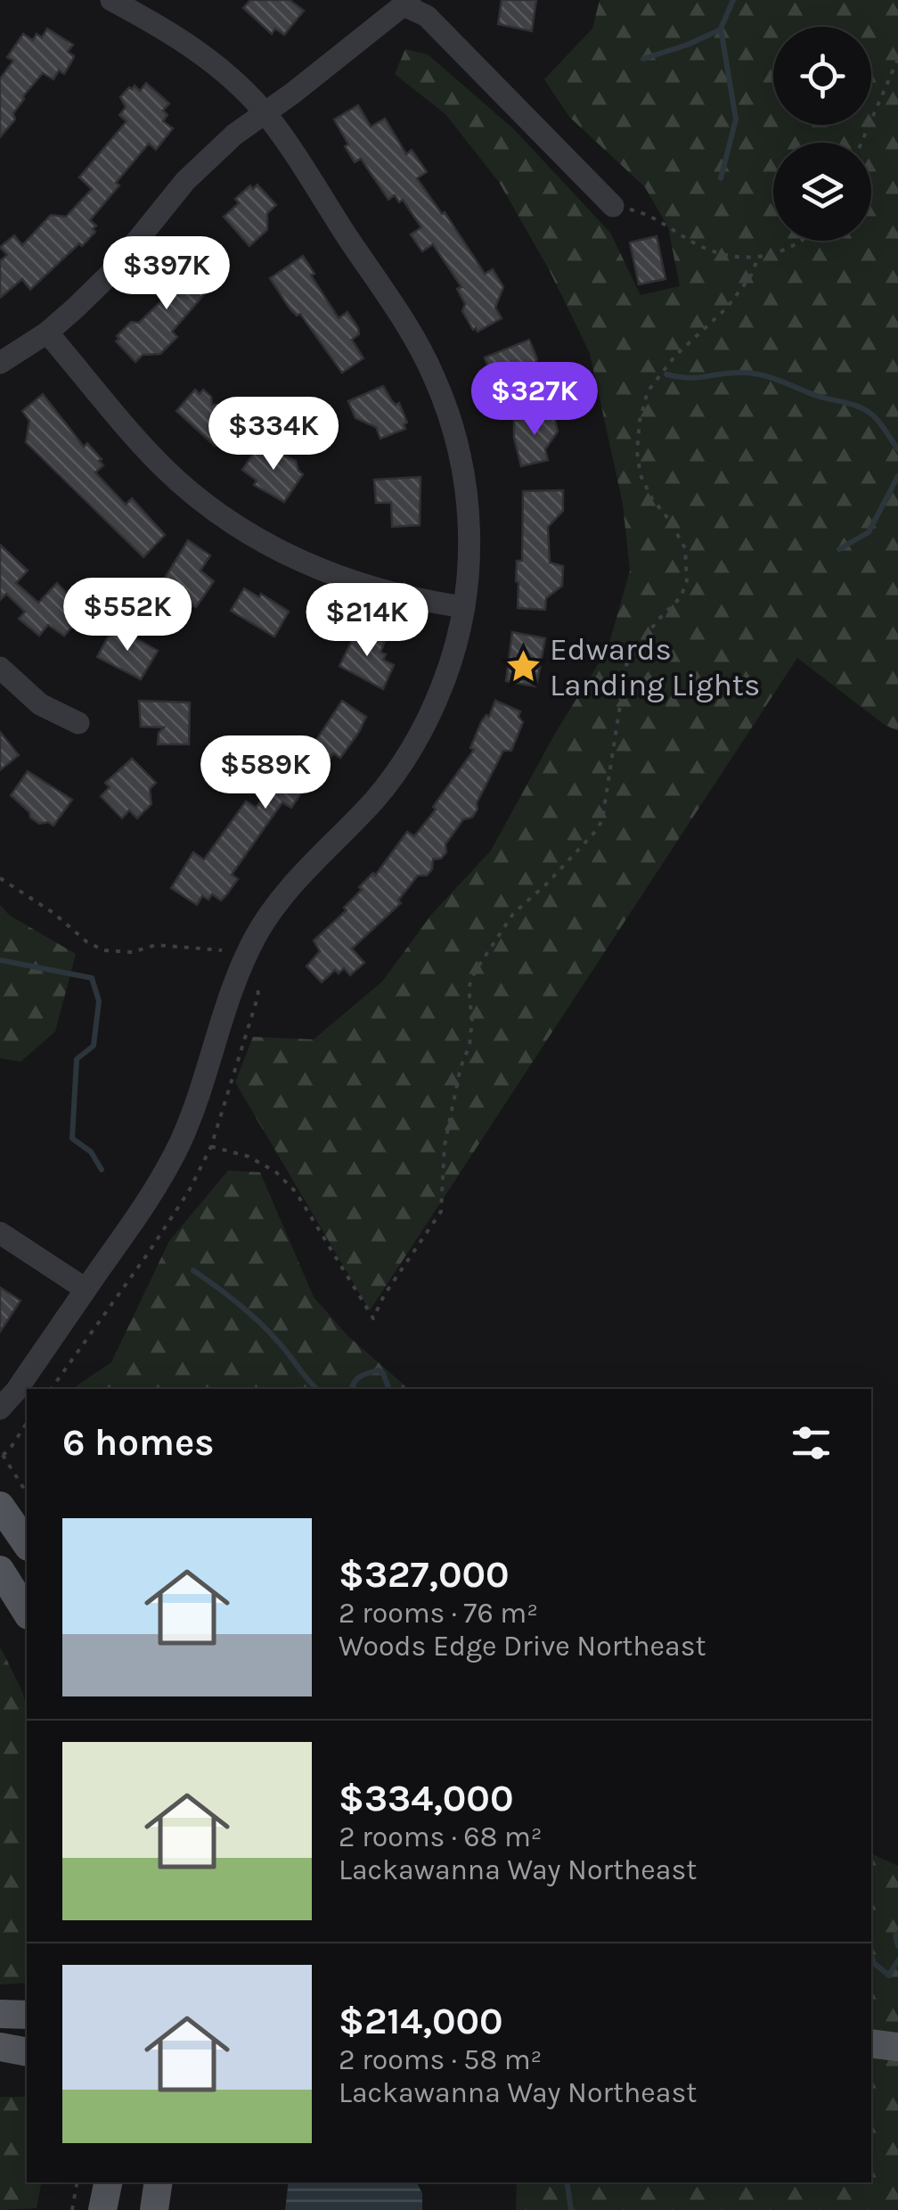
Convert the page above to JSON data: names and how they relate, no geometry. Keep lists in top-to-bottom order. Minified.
{"places":{"place":["Edwards Landing Lights"]},"page":{"price":["$397K","$327K","$334K","$552K","$214K","$589K"],"heading":"6 homes","list":[{"name":"$327,000","note":"2 rooms · 76 m² · Woods Edge Drive Northeast"},{"name":"$334,000","note":"2 rooms · 68 m² · Lackawanna Way Northeast"},{"name":"$214,000","note":"2 rooms · 58 m² · Lackawanna Way Northeast"}]}}
